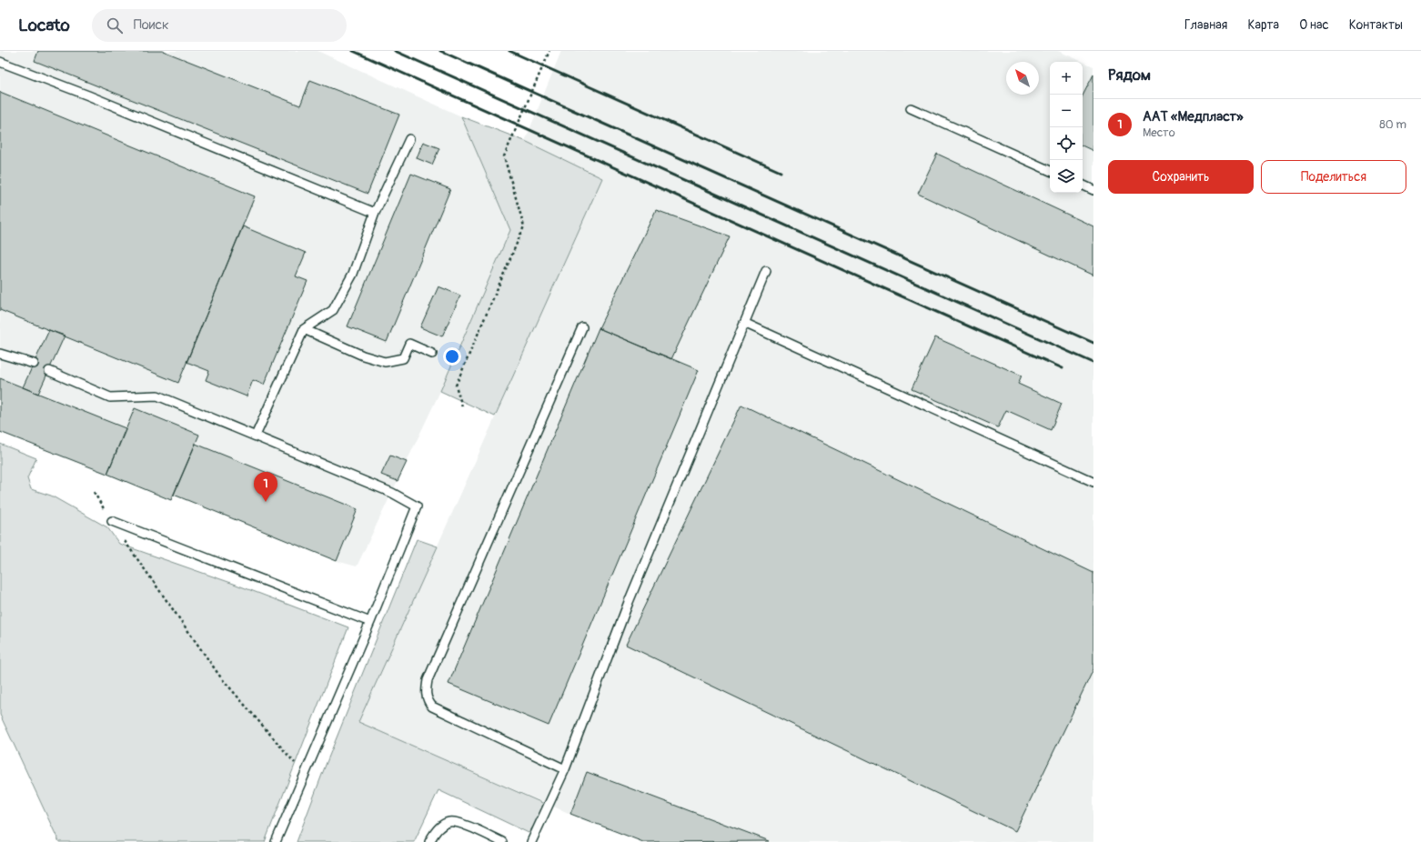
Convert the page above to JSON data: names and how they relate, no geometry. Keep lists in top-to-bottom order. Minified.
{"north":"top left","page":{"header":"Locato","search":"Поиск","nav":["Главная","Карта","О нас","Контакты"],"heading":"Рядом","map_buttons":["+","−"],"list":[{"mark":"1","name":"ААТ «Медпласт»","note":"Место","value":"80 m"}],"buttons":["Сохранить","Поделиться"],"pins":"1"}}
